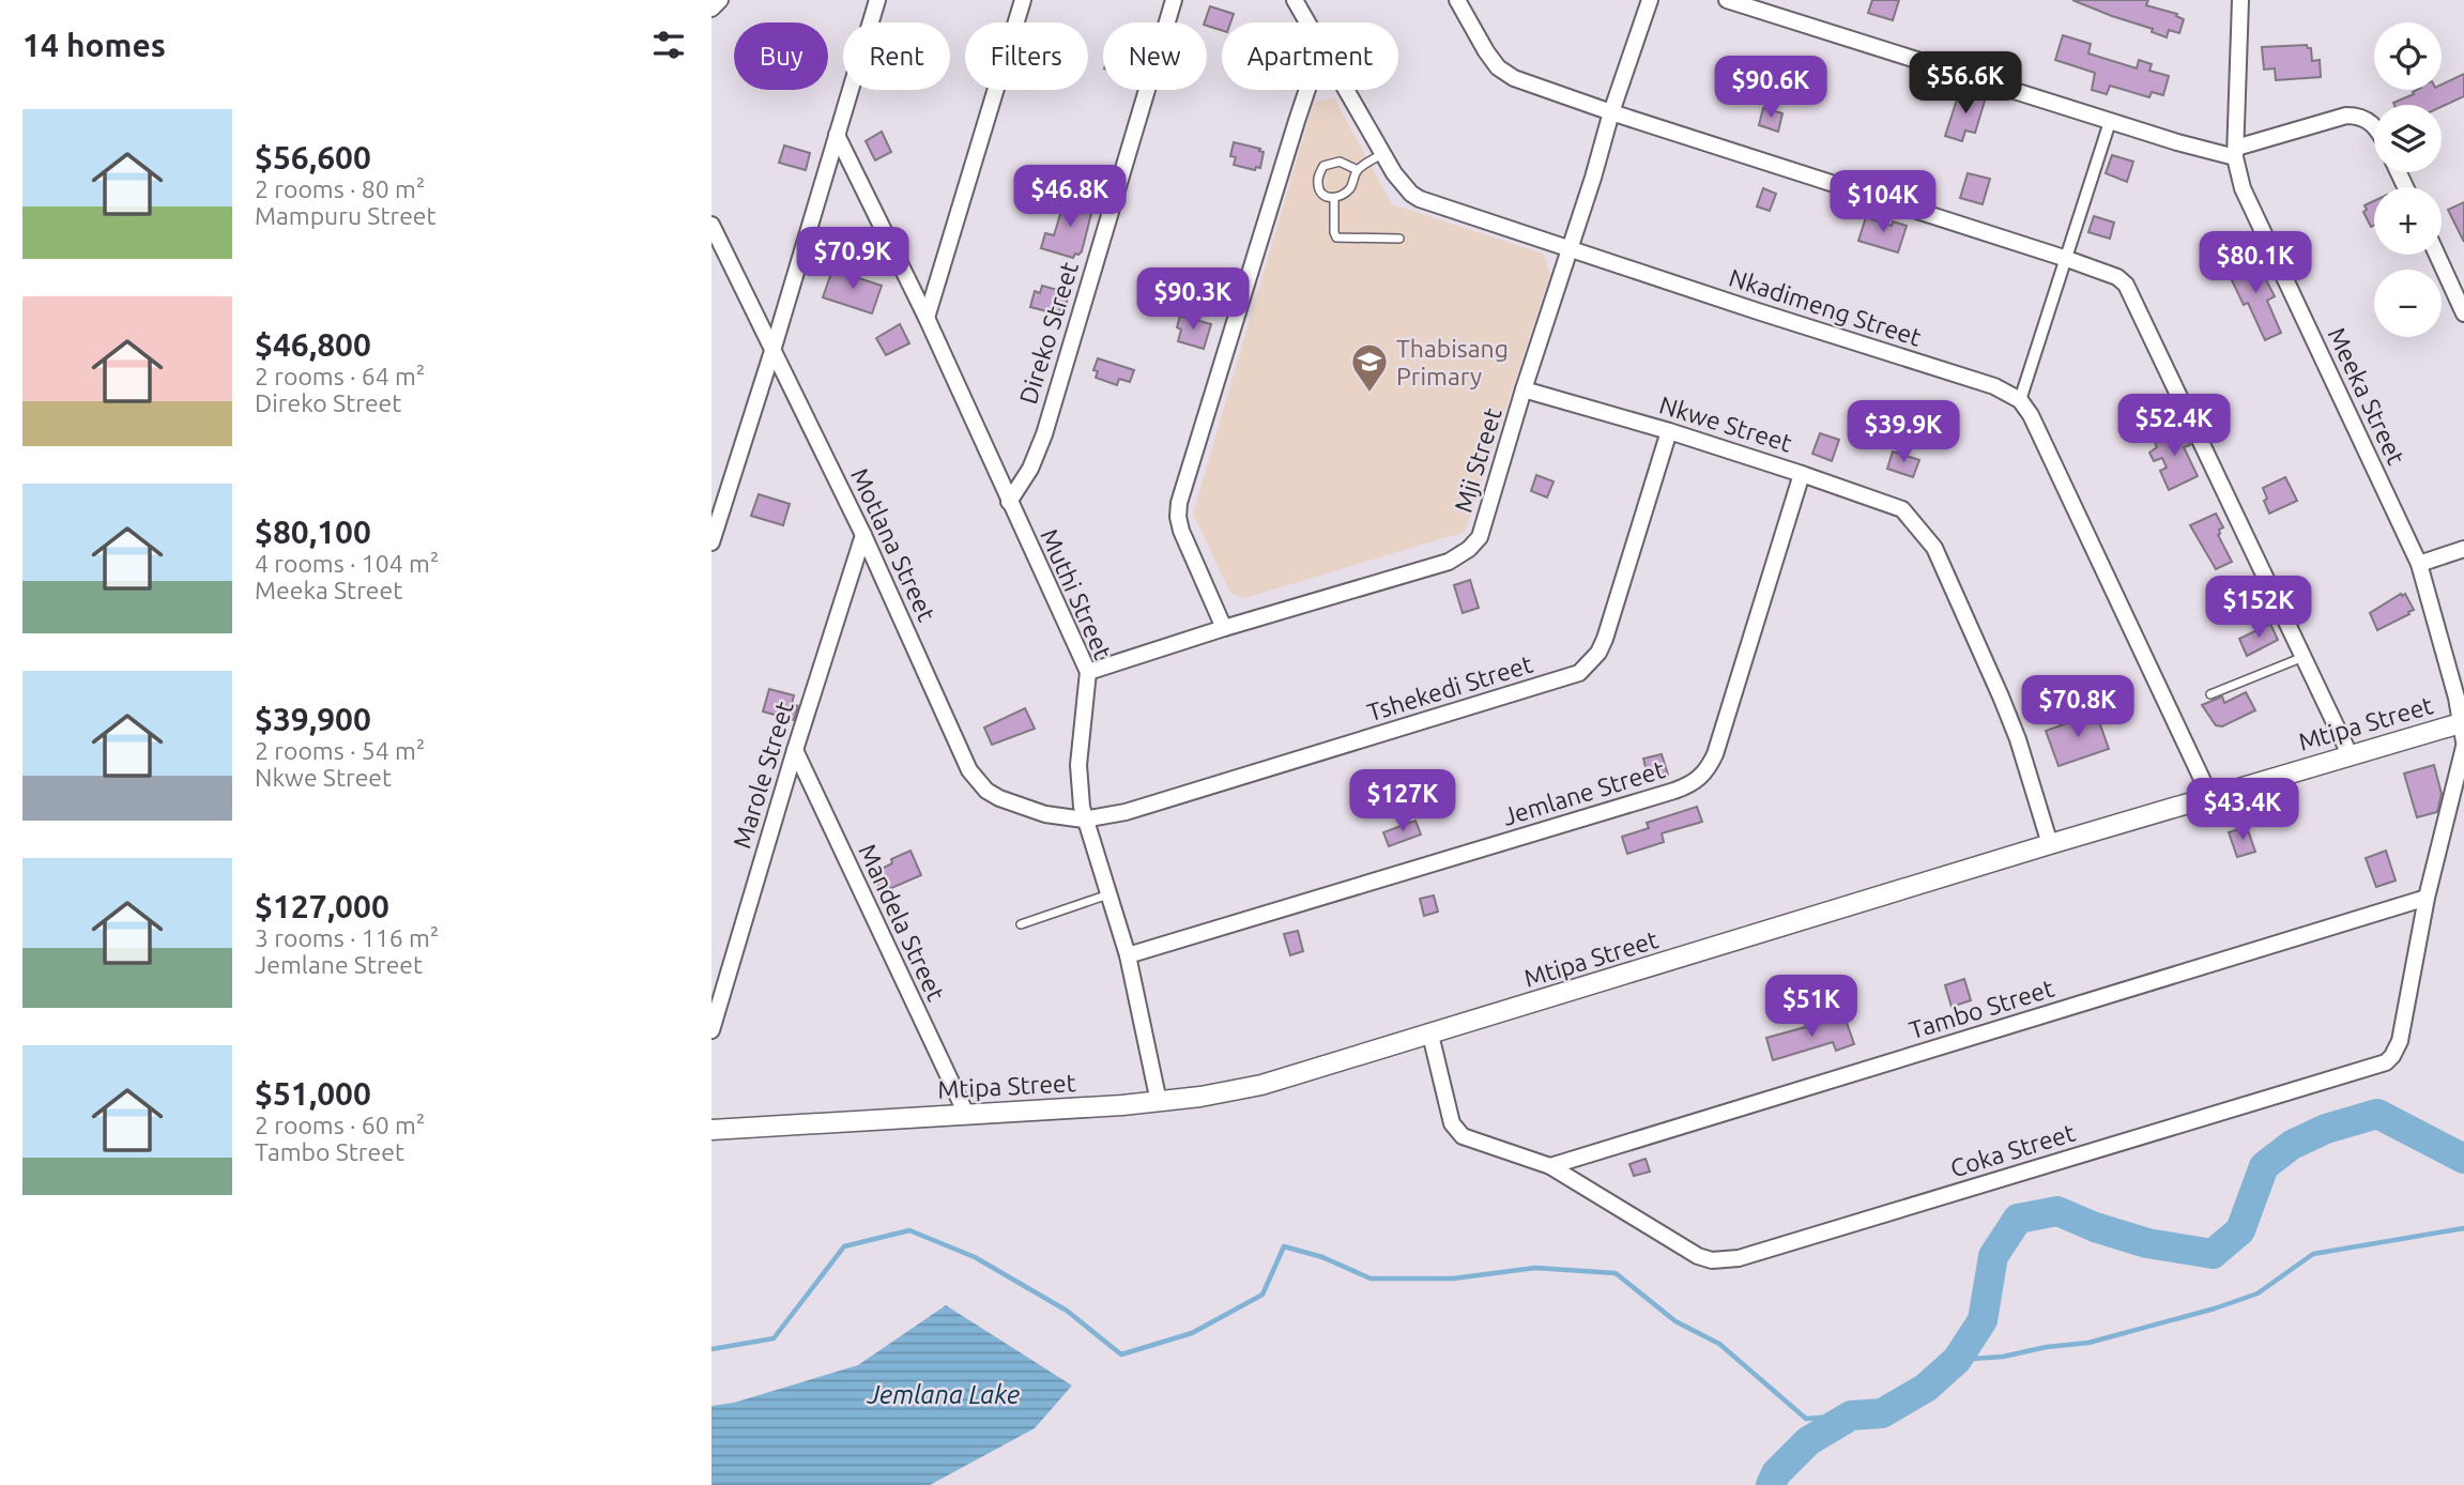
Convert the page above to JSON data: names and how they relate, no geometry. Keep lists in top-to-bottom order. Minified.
{"streets":{"street":["Nkadimeng Street","Direko Street","Meeka Street","Nkwe Street","Mji Street","Motlana Street","Muthi Street","Tshekedi Street","Mtipa Street","Marole Street","Jemlane Street","Mandela Street","Tambo Street","Coka Street"]},"crossings":[["Nkadimeng Street","Mji Street"],["Direko Street","Muthi Street"],["Meeka Street","Mtipa Street"],["Nkwe Street","Mji Street"],["Nkwe Street","Tshekedi Street"],["Nkwe Street","Mtipa Street"],["Nkwe Street","Jemlane Street"],["Mji Street","Muthi Street"],["Motlana Street","Muthi Street"],["Motlana Street","Tshekedi Street"],["Motlana Street","Marole Street"],["Muthi Street","Tshekedi Street"],["Muthi Street","Mtipa Street"],["Muthi Street","Jemlane Street"],["Mtipa Street","Mandela Street"],["Mtipa Street","Coka Street"],["Marole Street","Mandela Street"],["Tambo Street","Coka Street"]],"water":["Jemlana Lake"],"places":{"school or university":["Thabisang Primary"]},"page":{"heading":"14 homes","map_buttons":["+","−"],"chip":["Buy","Rent","Filters","New","Apartment"],"price":["$56.6K","$90.6K","$46.8K","$104K","$70.9K","$80.1K","$90.3K","$52.4K","$39.9K","$152K","$70.8K","$127K","$43.4K","$51K"],"list":[{"name":"$56,600","note":"2 rooms · 80 m² · Mampuru Street"},{"name":"$46,800","note":"2 rooms · 64 m² · Direko Street"},{"name":"$80,100","note":"4 rooms · 104 m² · Meeka Street"},{"name":"$39,900","note":"2 rooms · 54 m² · Nkwe Street"},{"name":"$127,000","note":"3 rooms · 116 m² · Jemlane Street"},{"name":"$51,000","note":"2 rooms · 60 m² · Tambo Street"}]}}
